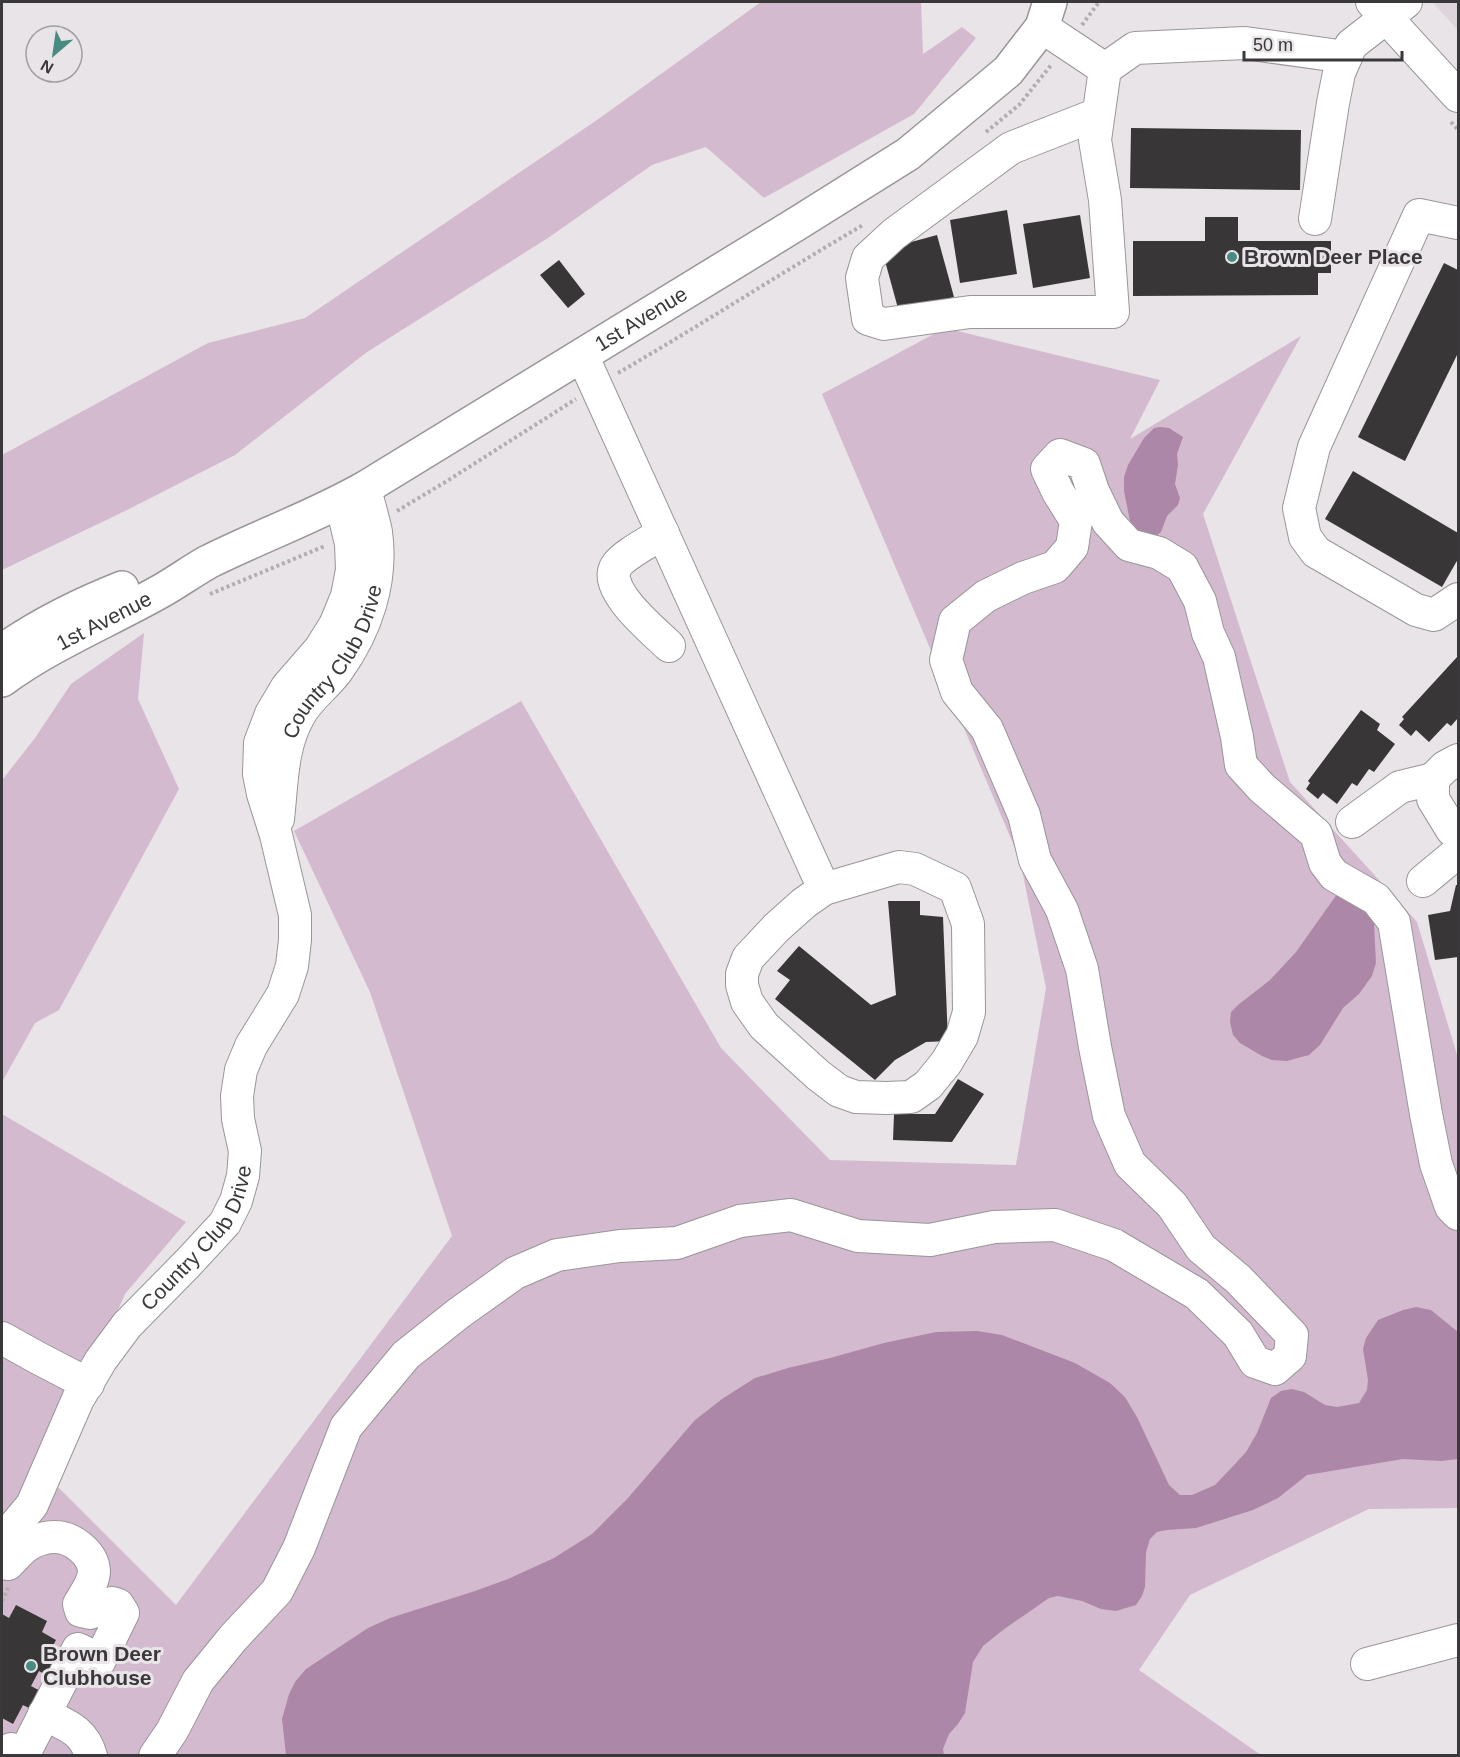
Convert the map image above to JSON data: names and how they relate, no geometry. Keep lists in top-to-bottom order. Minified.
{"streets":{"main road":["1st Avenue"],"street":["Country Club Drive"]},"crossings":[["1st Avenue","Country Club Drive"]],"places":["Brown Deer Place","Brown Deer Clubhouse"],"scale_bar":"50 m","north":"bottom left"}
